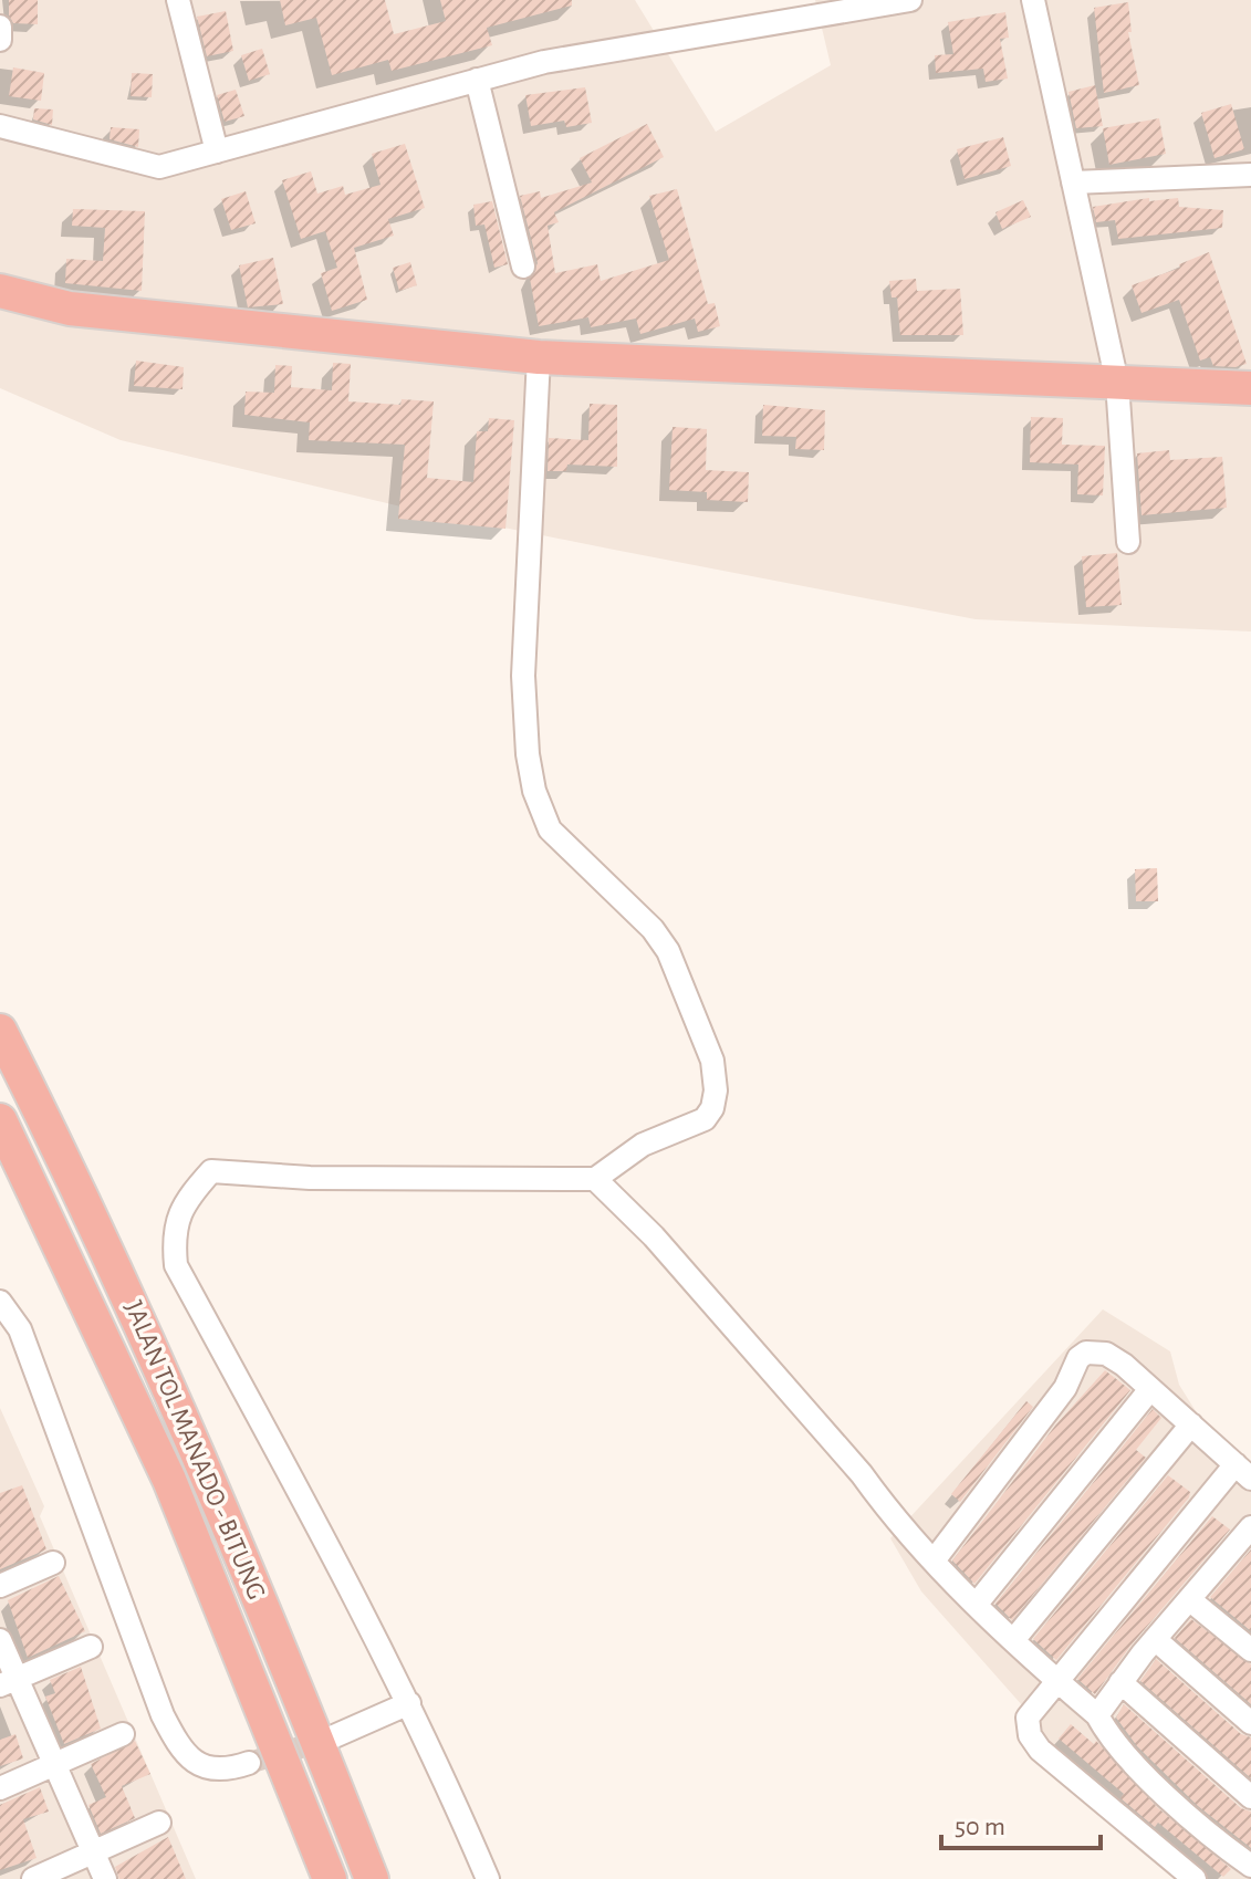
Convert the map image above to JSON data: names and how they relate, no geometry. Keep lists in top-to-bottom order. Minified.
{"streets":{"highway":["JALAN TOL MANADO - BITUNG"]},"scale_bar":"50 m"}
